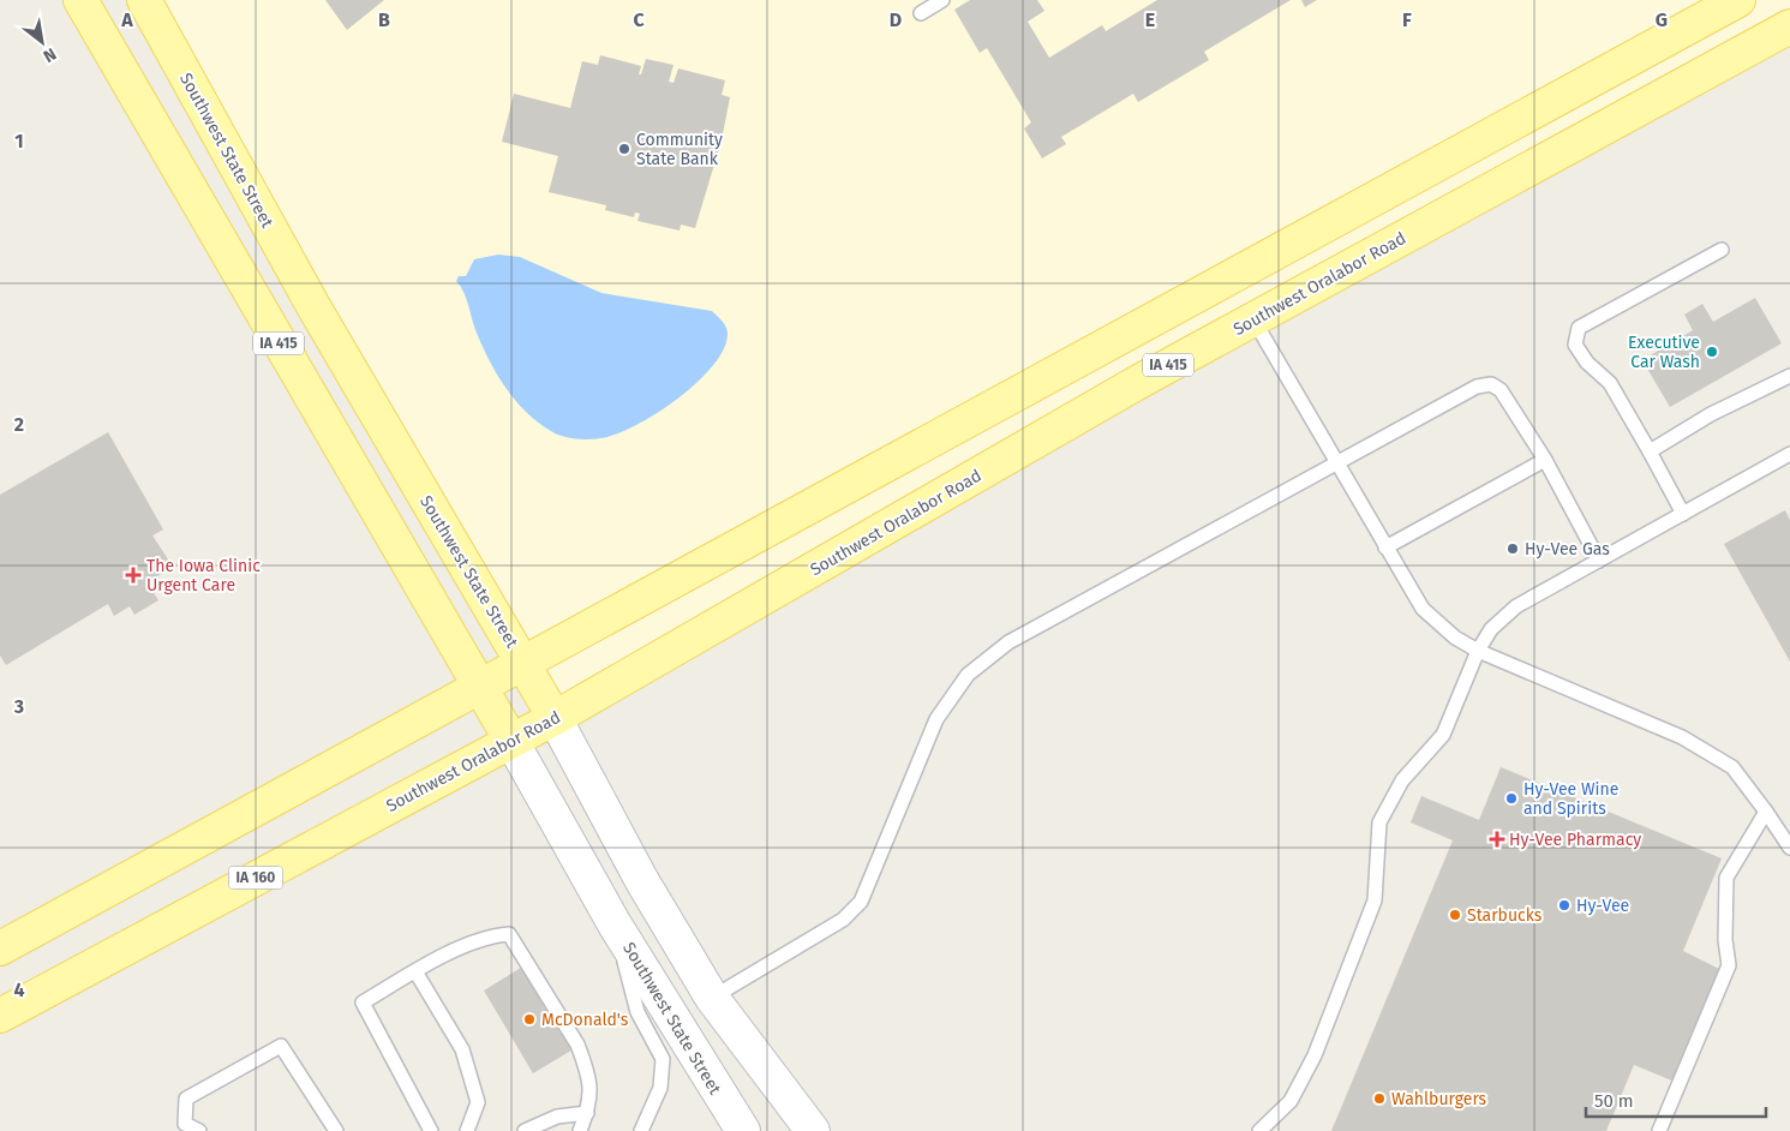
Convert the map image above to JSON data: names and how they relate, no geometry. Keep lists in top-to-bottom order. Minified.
{"streets":{"main road":["Southwest State Street","Southwest Oralabor Road","IA 415","IA 160"]},"crossings":[["Southwest State Street","Southwest Oralabor Road"],["Southwest State Street","IA 415"]],"places":{"other":["Community State Bank","Executive Car Wash","Hy-Vee Gas","Hy-Vee Wine and Spirits","Hy-Vee","Starbucks","McDonald's","Wahlburgers"],"health":["The Iowa Clinic Urgent Care","Hy-Vee Pharmacy"]},"scale_bar":"50 m","north":"bottom right","grid":{"columns":["A","B","C","D","E","F","G"],"rows":["1","2","3","4"]}}
